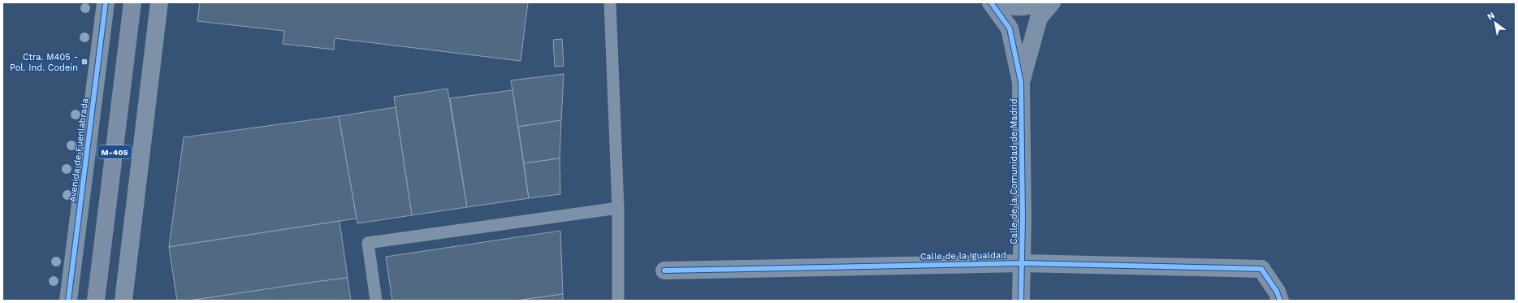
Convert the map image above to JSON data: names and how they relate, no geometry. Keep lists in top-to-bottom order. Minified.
{"streets":{"main road":["M-405"],"street":["Avenida de Fuenlabrada","Calle de la Comunidad de Madrid","Calle de la Igualdad"]},"crossings":[["Calle de la Comunidad de Madrid","Calle de la Igualdad"]],"places":{"transit":["Ctra. M405 - Pol. Ind. Codein"]},"north":"top left"}
